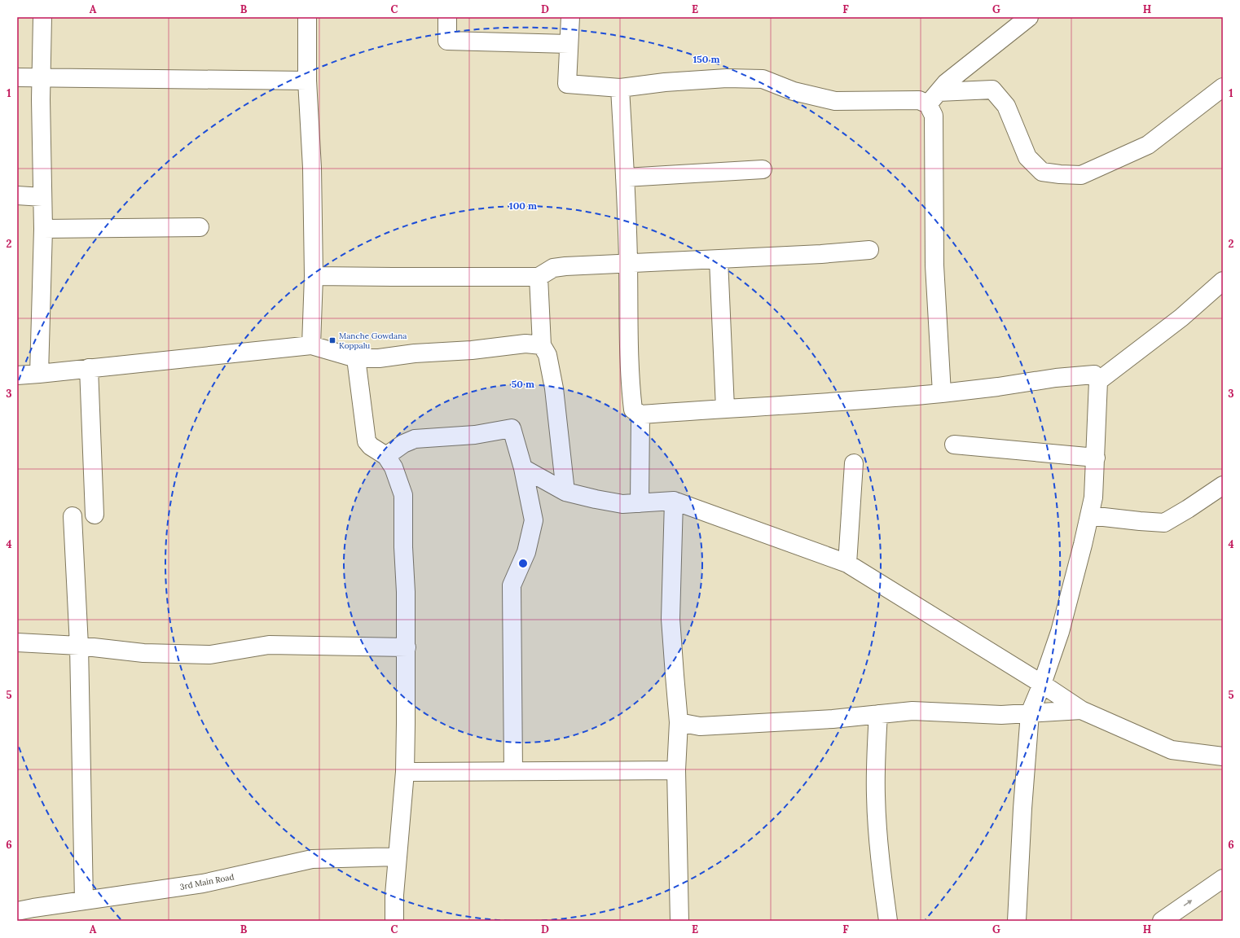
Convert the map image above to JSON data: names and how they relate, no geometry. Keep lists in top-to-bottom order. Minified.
{"streets":{"street":["3rd Main Road"]},"places":{"transit":["Manche Gowdana Koppalu"]},"grid":{"columns":["A","B","C","D","E","F","G","H"],"rows":["1","2","3","4","5","6"]},"rings":["150 m","100 m","50 m"]}
